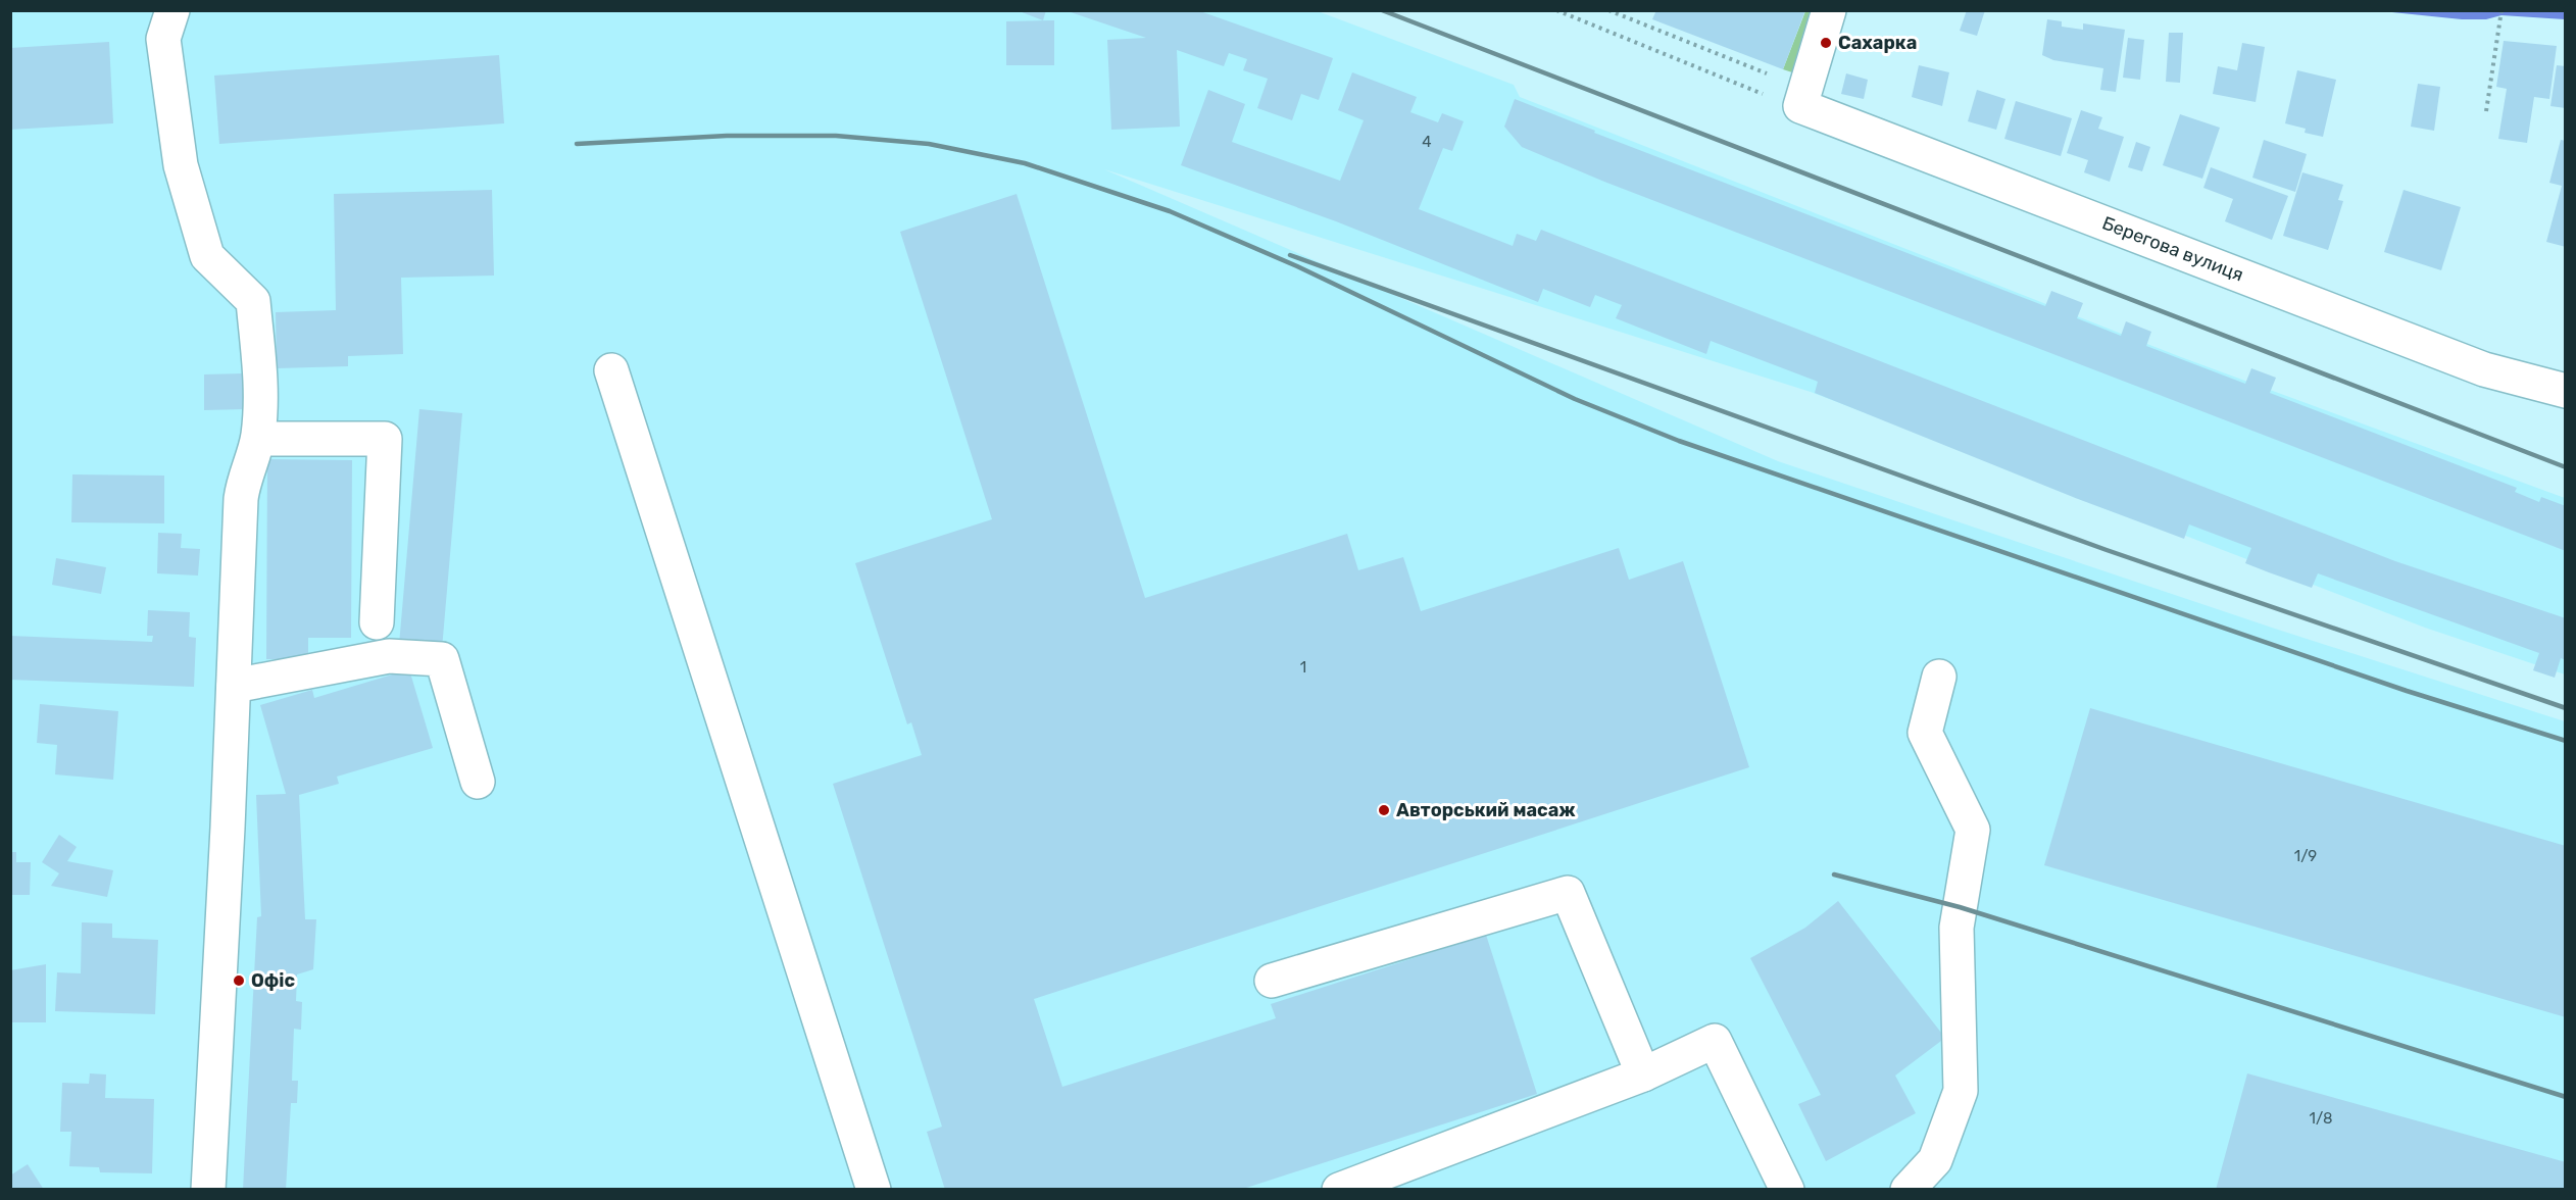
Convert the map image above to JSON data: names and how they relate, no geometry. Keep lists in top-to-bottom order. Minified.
{"streets":{"street":["Берегова вулиця"]},"places":["Сахарка","Авторський масаж","Офіс"],"house_numbers":["4","1","1/9","1/8"]}
